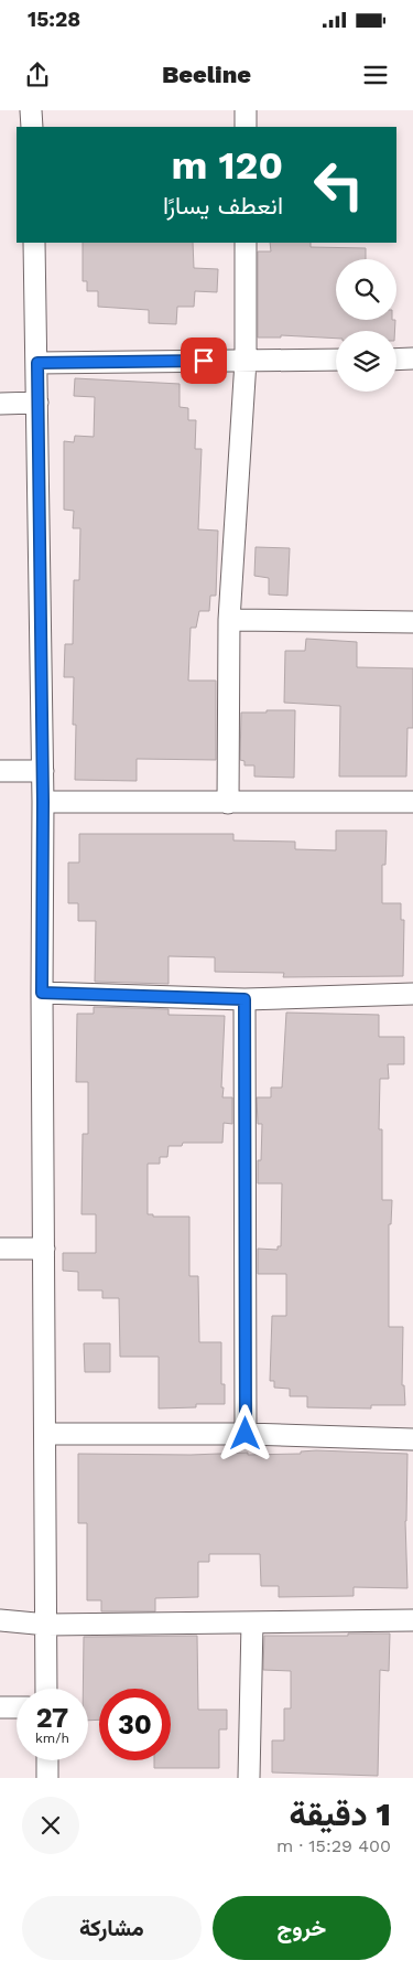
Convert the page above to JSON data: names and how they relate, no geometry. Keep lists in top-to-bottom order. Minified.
{"page":{"status":"15:28","header":"Beeline","turn":["120 m","انعطف يسارًا"],"speed":"27 km/h","limit":"30","heading":["1 دقيقة","400 m · 15:29"],"buttons":["خروج","مشاركة"]}}
